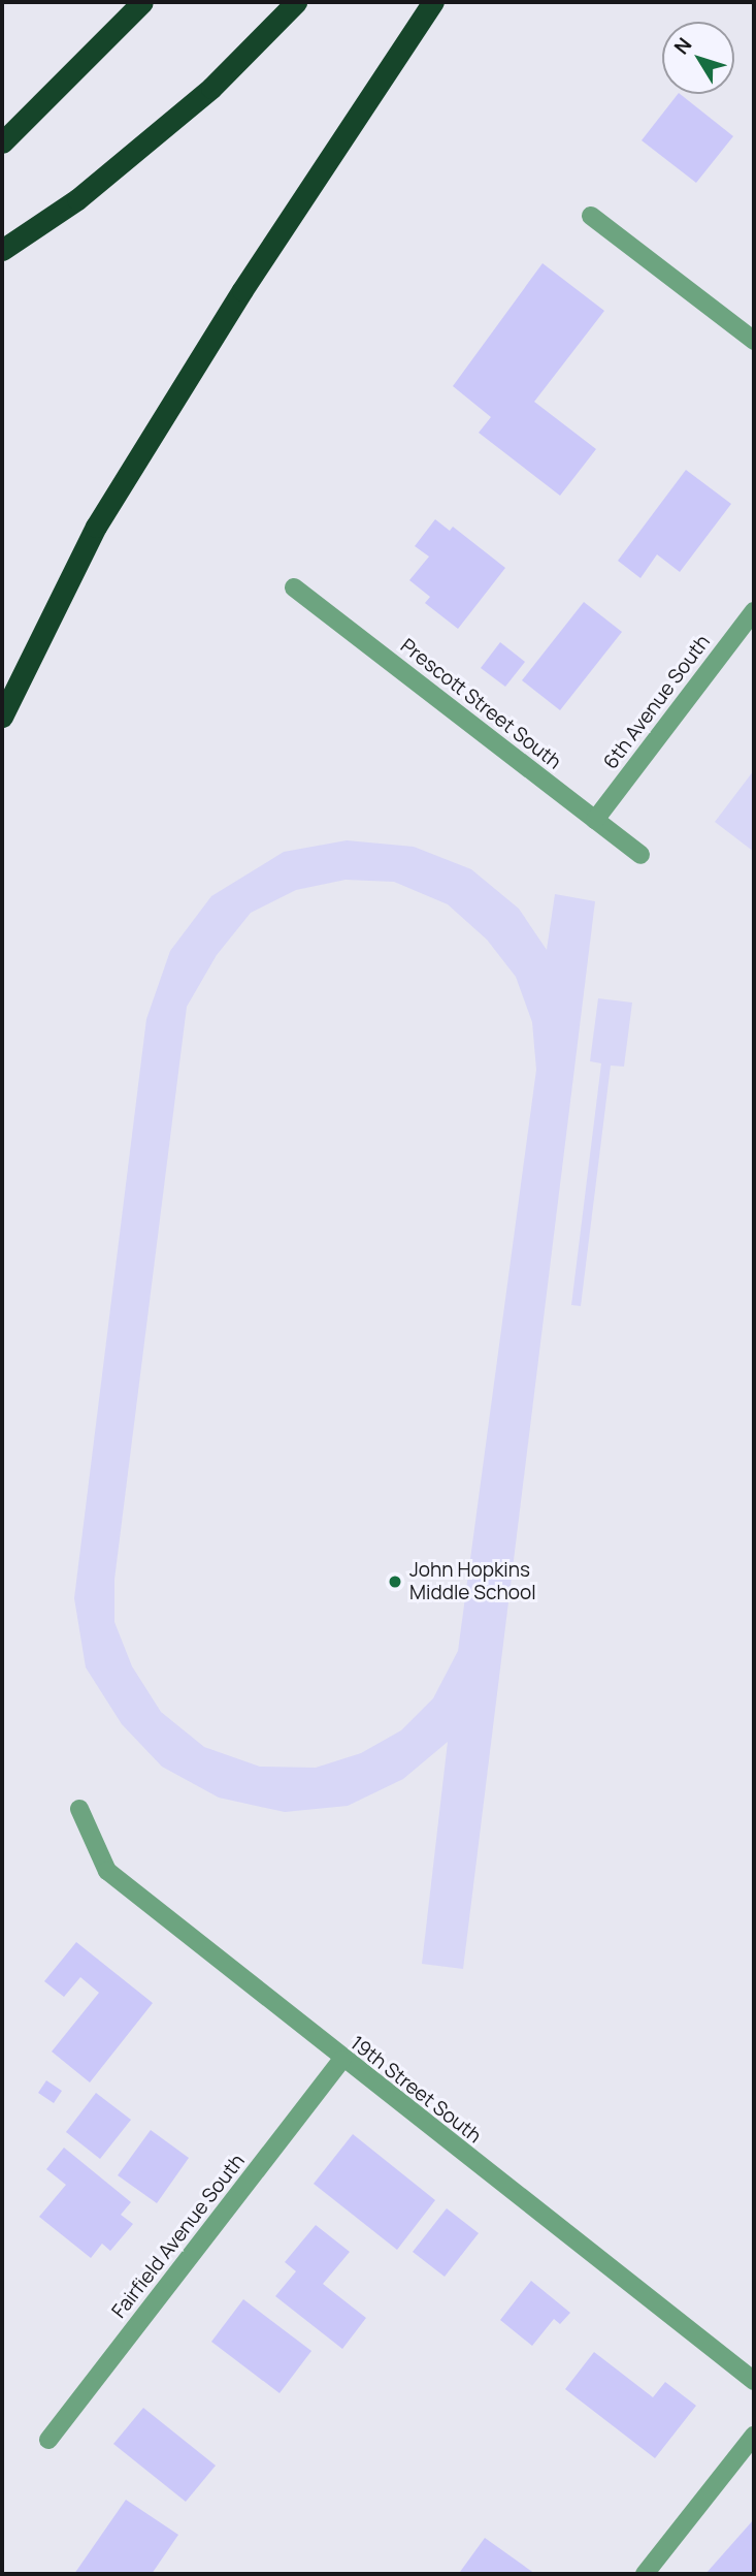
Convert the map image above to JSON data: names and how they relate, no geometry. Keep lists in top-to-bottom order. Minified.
{"streets":{"street":["6th Avenue South","Prescott Street South","19th Street South","Fairfield Avenue South"]},"crossings":[["6th Avenue South","Prescott Street South"],["19th Street South","Fairfield Avenue South"]],"places":["John Hopkins Middle School"],"north":"top left"}
